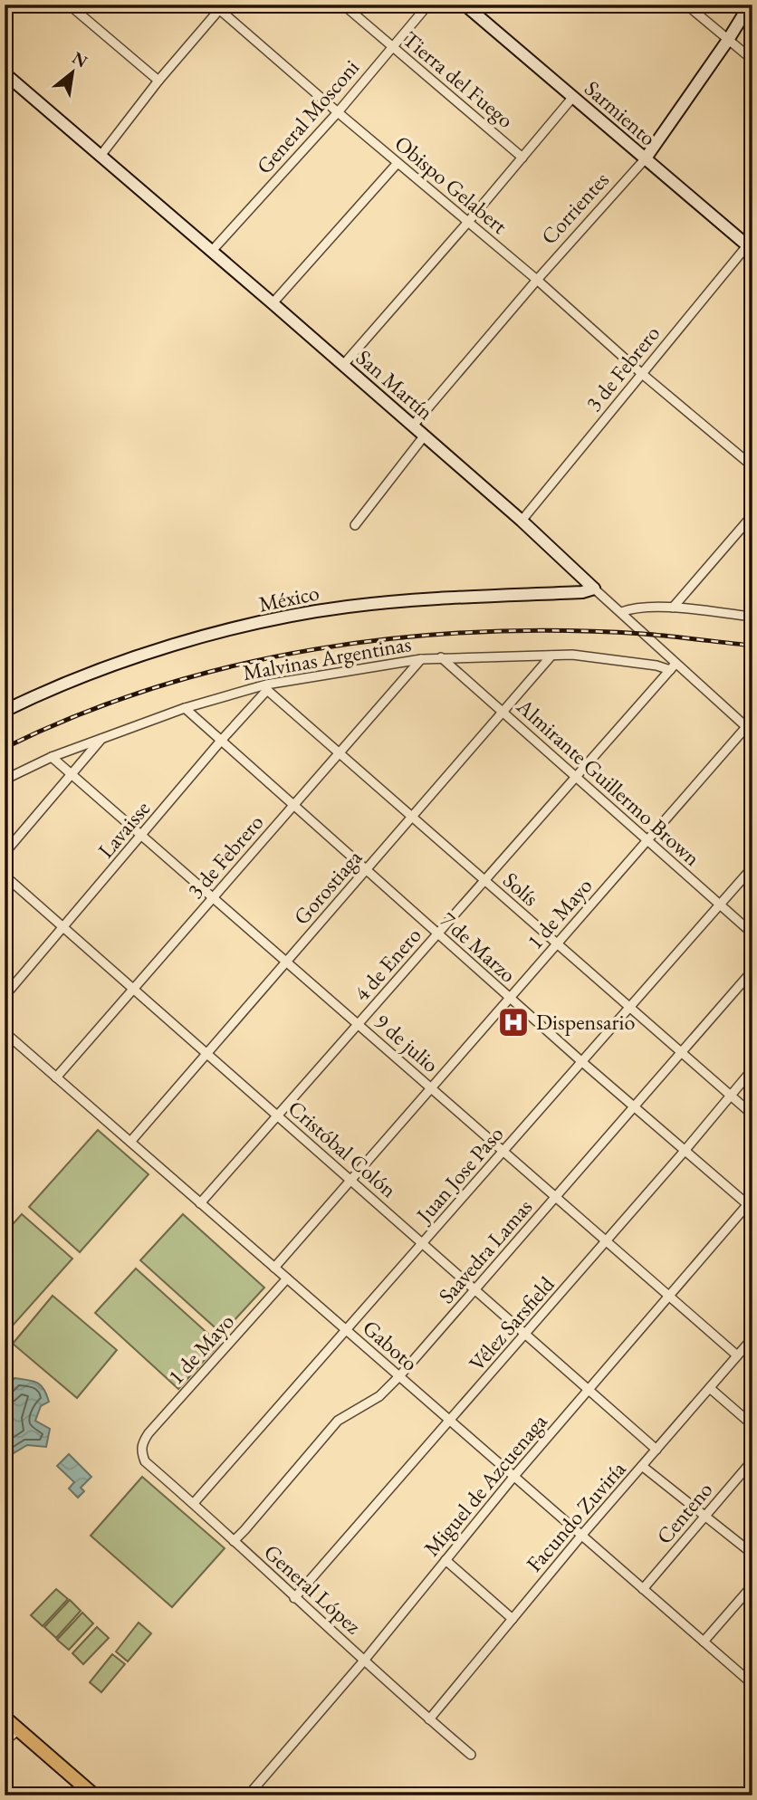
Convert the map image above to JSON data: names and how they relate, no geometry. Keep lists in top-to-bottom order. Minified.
{"streets":{"street":["Tierra del Fuego","Sarmiento","General Mosconi","Obispo Gelabert","Corrientes","3 de Febrero","San Martín","México","Malvinas Argentinas","Almirante Guillermo Brown","Lavaisse","Gorostiaga","Solís","1 de Mayo","7 de Marzo","4 de Enero","9 de julio","Cristóbal Colón","Juan Jose Paso","Saavedra Lamas","Vélez Sarsfield","Gaboto","Miguel de Azcuenaga","Centeno","Facundo Zuviría","General López"]},"crossings":[["Tierra del Fuego","General Mosconi"],["Sarmiento","Corrientes"],["Sarmiento","3 de Febrero"],["General Mosconi","Obispo Gelabert"],["General Mosconi","San Martín"],["Obispo Gelabert","Corrientes"],["Obispo Gelabert","3 de Febrero"],["Corrientes","San Martín"],["3 de Febrero","San Martín"],["3 de Febrero","Malvinas Argentinas"],["3 de Febrero","Solís"],["3 de Febrero","7 de Marzo"],["3 de Febrero","9 de julio"],["3 de Febrero","Cristóbal Colón"],["3 de Febrero","Gaboto"],["San Martín","México"],["San Martín","Malvinas Argentinas"],["San Martín","1 de Mayo"],["San Martín","4 de Enero"],["Malvinas Argentinas","Almirante Guillermo Brown"],["Malvinas Argentinas","Lavaisse"],["Malvinas Argentinas","Gorostiaga"],["Malvinas Argentinas","Solís"],["Malvinas Argentinas","7 de Marzo"],["Malvinas Argentinas","4 de Enero"],["Malvinas Argentinas","9 de julio"],["Almirante Guillermo Brown","Gorostiaga"],["Almirante Guillermo Brown","1 de Mayo"],["Almirante Guillermo Brown","4 de Enero"],["Almirante Guillermo Brown","Juan Jose Paso"],["Lavaisse","Solís"],["Lavaisse","7 de Marzo"],["Lavaisse","9 de julio"],["Lavaisse","Cristóbal Colón"],["Gorostiaga","Solís"],["Gorostiaga","7 de Marzo"],["Gorostiaga","9 de julio"],["Gorostiaga","Cristóbal Colón"],["Gorostiaga","Gaboto"],["Solís","1 de Mayo"],["Solís","4 de Enero"],["Solís","Juan Jose Paso"],["Solís","Saavedra Lamas"],["Solís","Vélez Sarsfield"],["1 de Mayo","7 de Marzo"],["1 de Mayo","9 de julio"],["1 de Mayo","Cristóbal Colón"],["1 de Mayo","Gaboto"],["1 de Mayo","General López"],["7 de Marzo","4 de Enero"],["7 de Marzo","Juan Jose Paso"],["7 de Marzo","Saavedra Lamas"],["7 de Marzo","Vélez Sarsfield"],["7 de Marzo","Miguel de Azcuenaga"],["4 de Enero","9 de julio"],["4 de Enero","Cristóbal Colón"],["4 de Enero","Gaboto"],["9 de julio","Juan Jose Paso"],["9 de julio","Saavedra Lamas"],["9 de julio","Vélez Sarsfield"],["9 de julio","Miguel de Azcuenaga"],["9 de julio","Facundo Zuviría"],["Cristóbal Colón","Juan Jose Paso"],["Cristóbal Colón","Saavedra Lamas"],["Cristóbal Colón","Vélez Sarsfield"],["Cristóbal Colón","Miguel de Azcuenaga"],["Cristóbal Colón","Facundo Zuviría"],["Juan Jose Paso","Gaboto"],["Juan Jose Paso","General López"],["Saavedra Lamas","Gaboto"],["Saavedra Lamas","General López"],["Vélez Sarsfield","Gaboto"],["Vélez Sarsfield","General López"],["Gaboto","Miguel de Azcuenaga"],["Gaboto","Centeno"],["Gaboto","Facundo Zuviría"],["Miguel de Azcuenaga","General López"],["Facundo Zuviría","General López"]],"places":{"hospital":["Dispensario"]},"north":"top right"}
